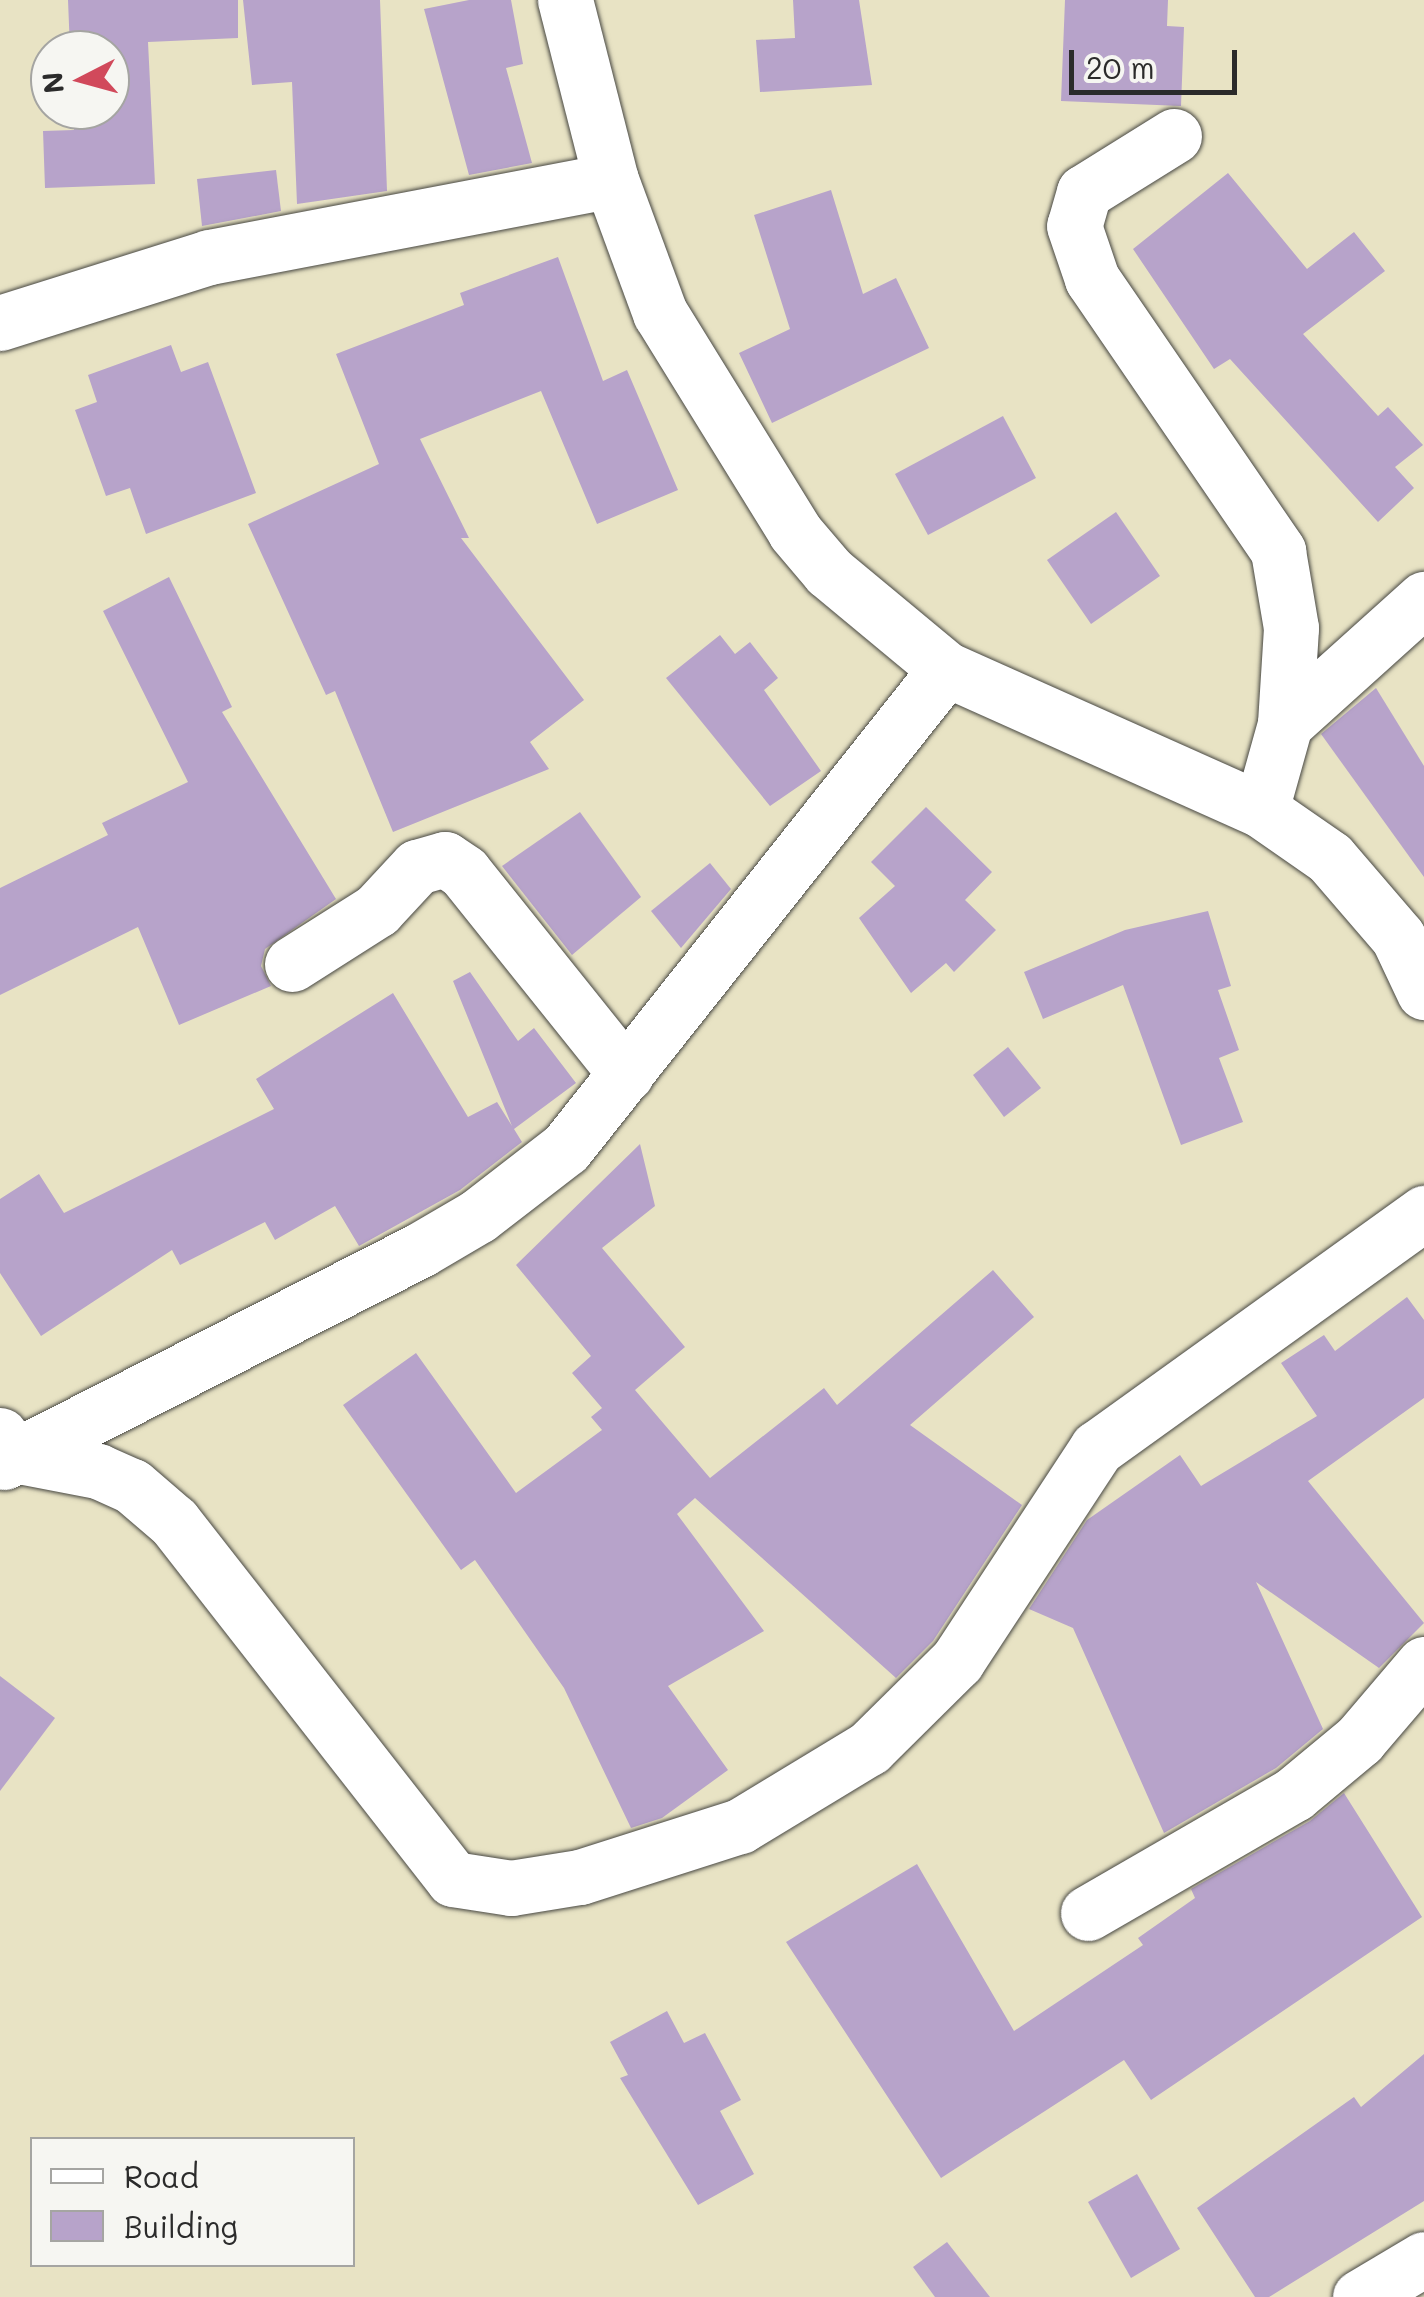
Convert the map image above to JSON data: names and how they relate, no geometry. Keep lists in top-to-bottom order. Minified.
{"legend":["Road","Building"],"scale_bar":"20 m","north":"left"}
